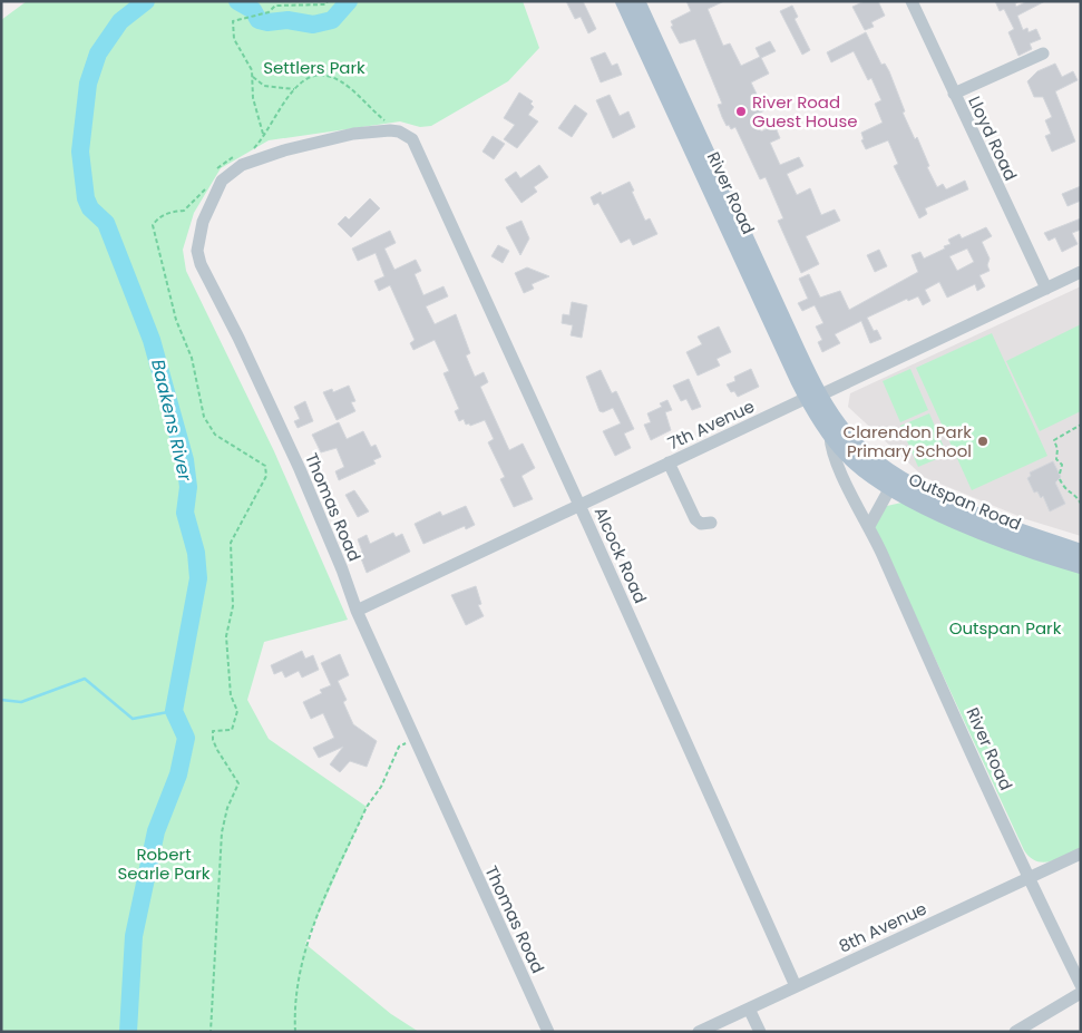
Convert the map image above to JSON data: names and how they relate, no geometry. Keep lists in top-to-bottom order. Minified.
{"streets":{"main road":["River Road","Outspan Road"],"street":["Lloyd Road","7th Avenue","Thomas Road","Alcock Road","8th Avenue"]},"crossings":[["Lloyd Road","7th Avenue"],["River Road","7th Avenue"],["River Road","Outspan Road"],["River Road","8th Avenue"],["7th Avenue","Outspan Road"],["7th Avenue","Thomas Road"],["7th Avenue","Alcock Road"],["Thomas Road","Alcock Road"],["Alcock Road","8th Avenue"]],"water":["Baakens River"],"parks":["Settlers Park","Outspan Park","Robert Searle Park"],"places":["River Road Guest House","Clarendon Park Primary School"]}
